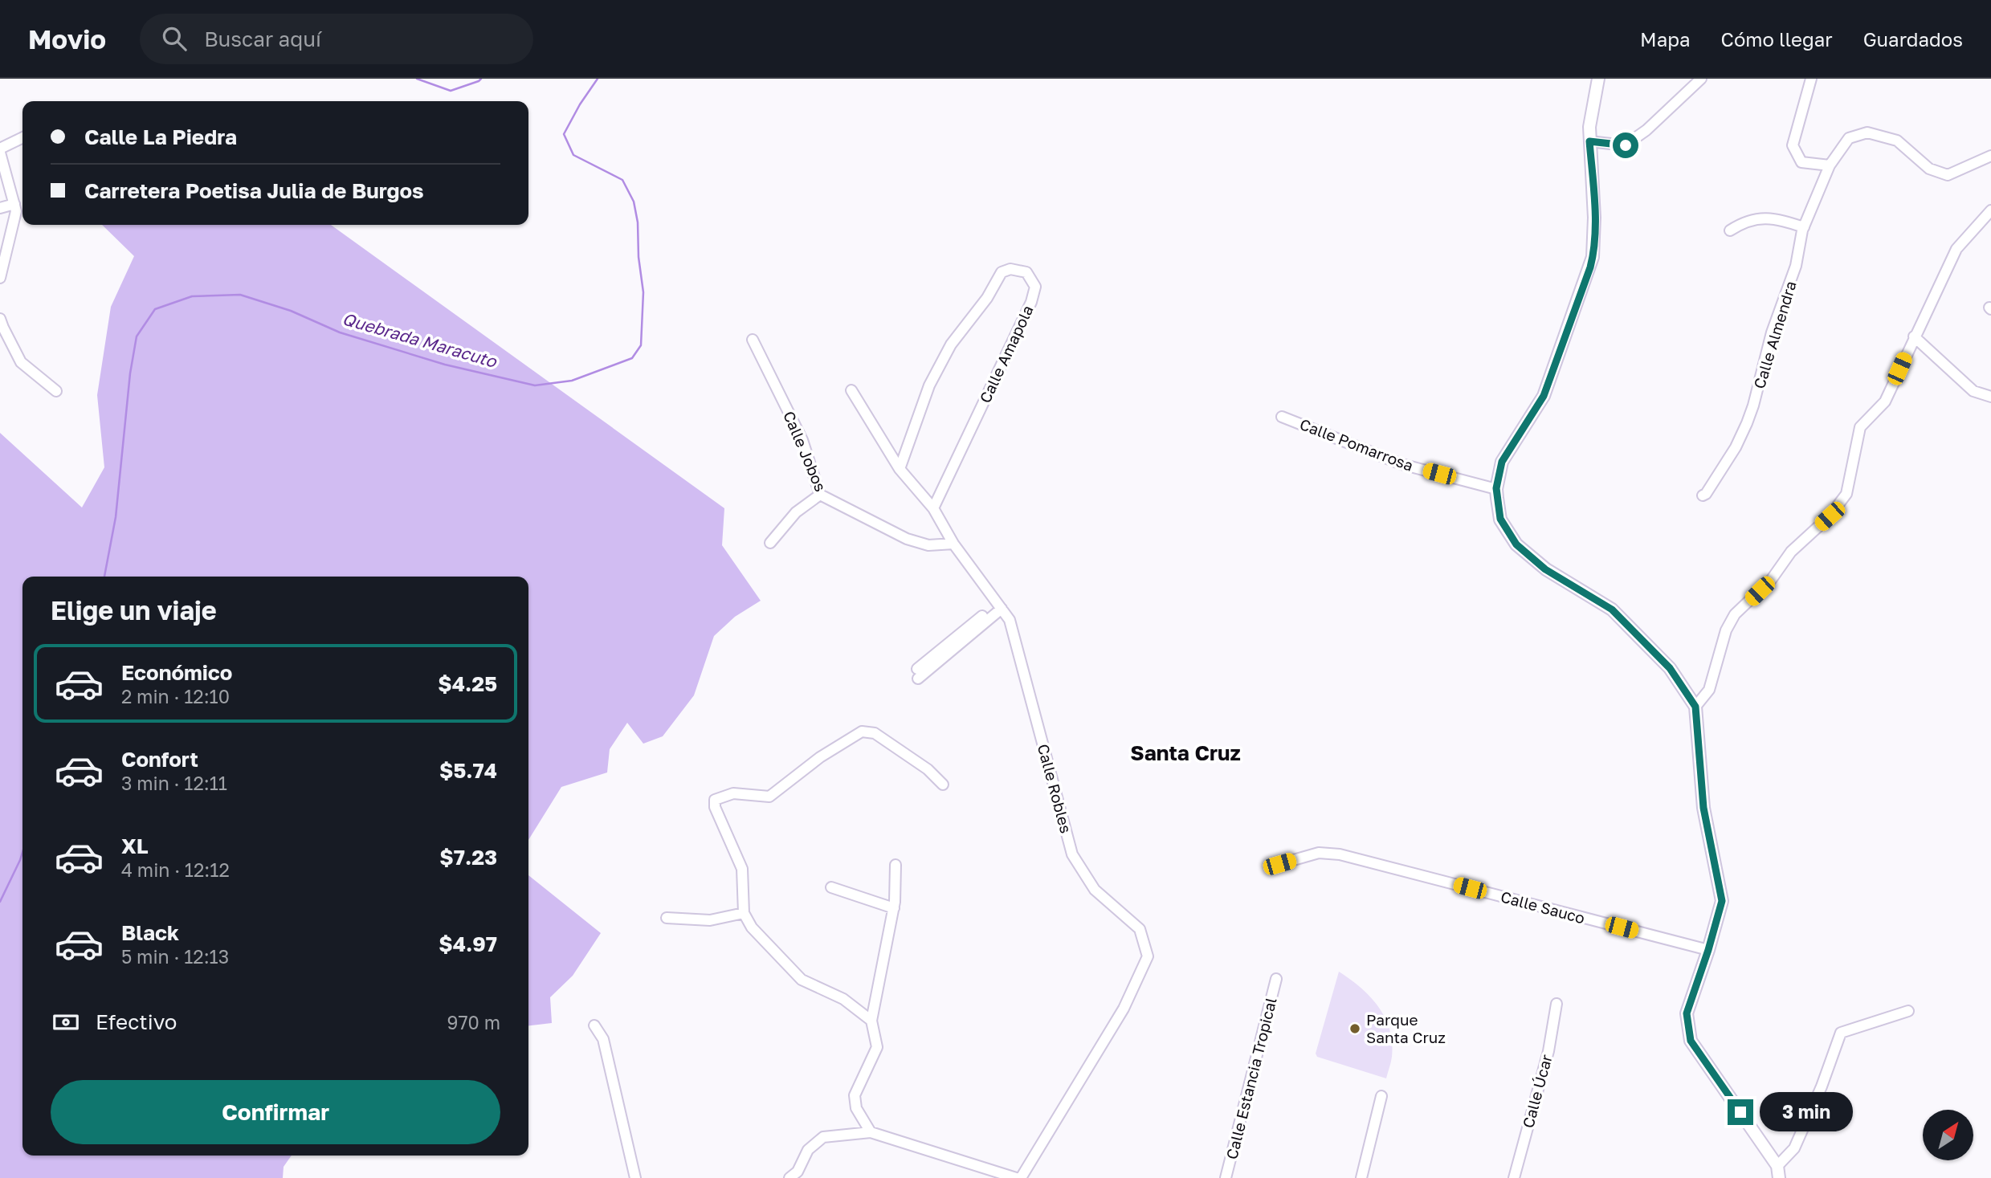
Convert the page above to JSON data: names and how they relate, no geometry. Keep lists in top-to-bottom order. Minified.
{"streets":{"street":["Calle Almendra","Calle Amapola","Calle Pomarrosa","Calle Jobos","Calle Robles","Calle Sauco","Calle Estancia Tropical","Calle Úcar"]},"crossings":[["Calle Amapola","Calle Robles"],["Calle Jobos","Calle Robles"]],"districts":["Santa Cruz"],"water":["Quebrada Maracuto"],"places":["Parque Santa Cruz"],"north":"top right","page":{"header":"Movio","search":"Buscar aquí","nav":["Mapa","Cómo llegar","Guardados"],"banner":["Calle La Piedra","Carretera Poetisa Julia de Burgos"],"heading":"Elige un viaje","list":[{"name":"Económico","note":"2 min · 12:10","value":"$4.25"},{"name":"Confort","note":"3 min · 12:11","value":"$5.74"},{"name":"XL","note":"4 min · 12:12","value":"$7.23"},{"name":"Black","note":"5 min · 12:13","value":"$4.97"}],"pay":["Efectivo","970 m"],"buttons":"Confirmar","bubble":"3 min"}}
